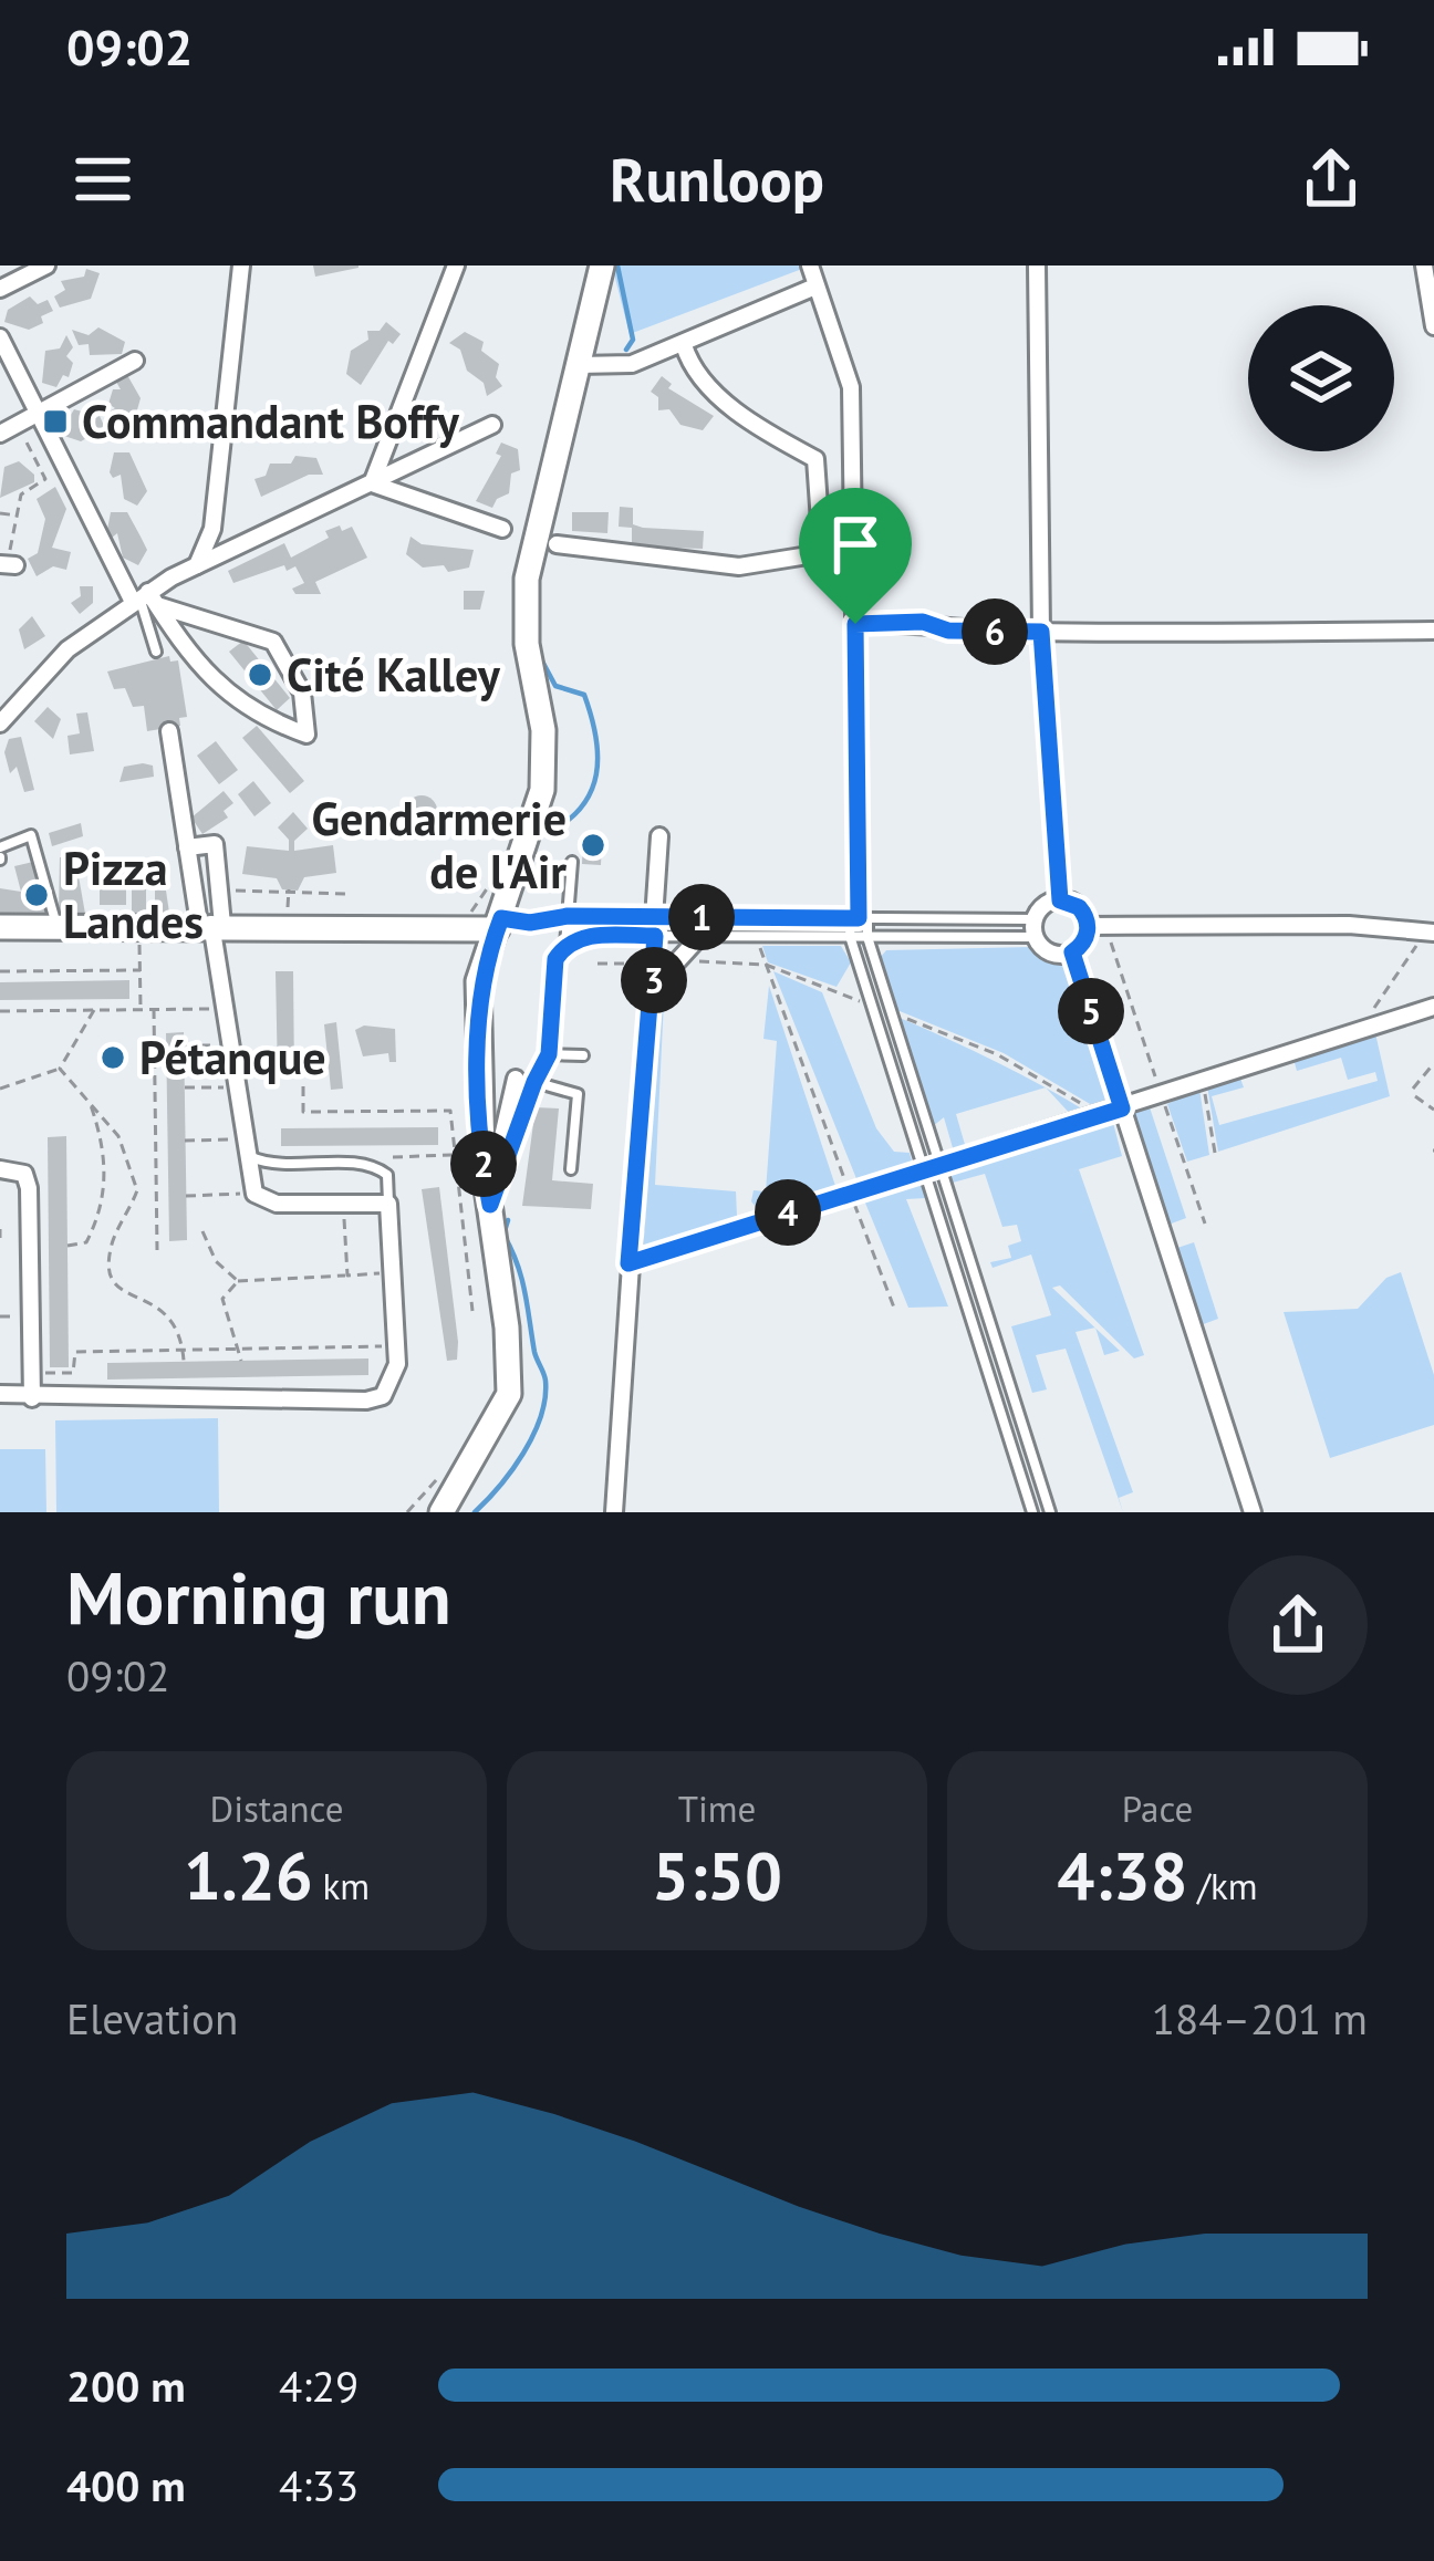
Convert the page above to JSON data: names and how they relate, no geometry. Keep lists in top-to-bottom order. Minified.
{"places":{"transit":["Commandant Boffy"],"other":["Cité Kalley","Gendarmerie de l'Air","Pizza Landes","Pétanque"]},"page":{"status":"09:02","header":"Runloop","pins":["6","1","3","5","2","4"],"heading":["Morning run","09:02"],"stats":[["Distance","1.26 km"],["Time","5:50"],["Pace","4:38 /km"]],"chart":["Elevation","184–201 m"],"list":[{"name":"200 m","note":"4:29"},{"name":"400 m","note":"4:33"}]}}
